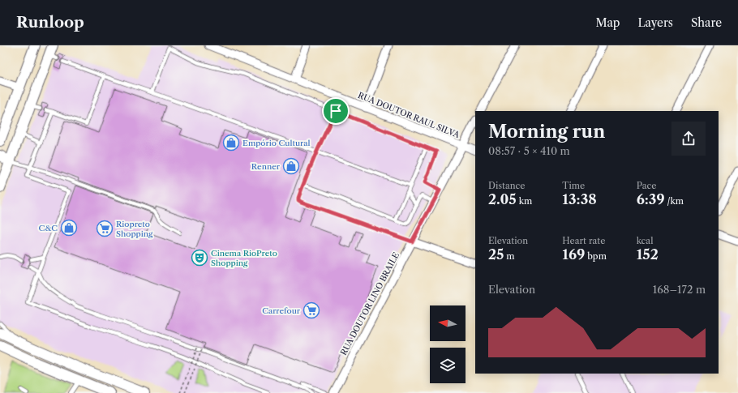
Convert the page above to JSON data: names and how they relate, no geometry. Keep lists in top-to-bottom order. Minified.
{"streets":{"street":["RUA DOUTOR RAUL SILVA","RUA DOUTOR LINO BRAILE"]},"crossings":[["RUA DOUTOR RAUL SILVA","RUA DOUTOR LINO BRAILE"]],"places":{"shop":["Empório Cultural","Renner","C&C"],"supermarket":["Riopreto Shopping","Carrefour"],"theatre":["Cinema RioPreto Shopping"]},"north":"left","page":{"header":"Runloop","nav":["Map","Layers","Share"],"heading":["Morning run","08:57 · 5 × 410 m"],"stats":[["Distance","2.05 km"],["Time","13:38"],["Pace","6:39 /km"],["Elevation","25 m"],["Heart rate","169 bpm"],["kcal","152"]],"chart":["Elevation","168–172 m"]}}
